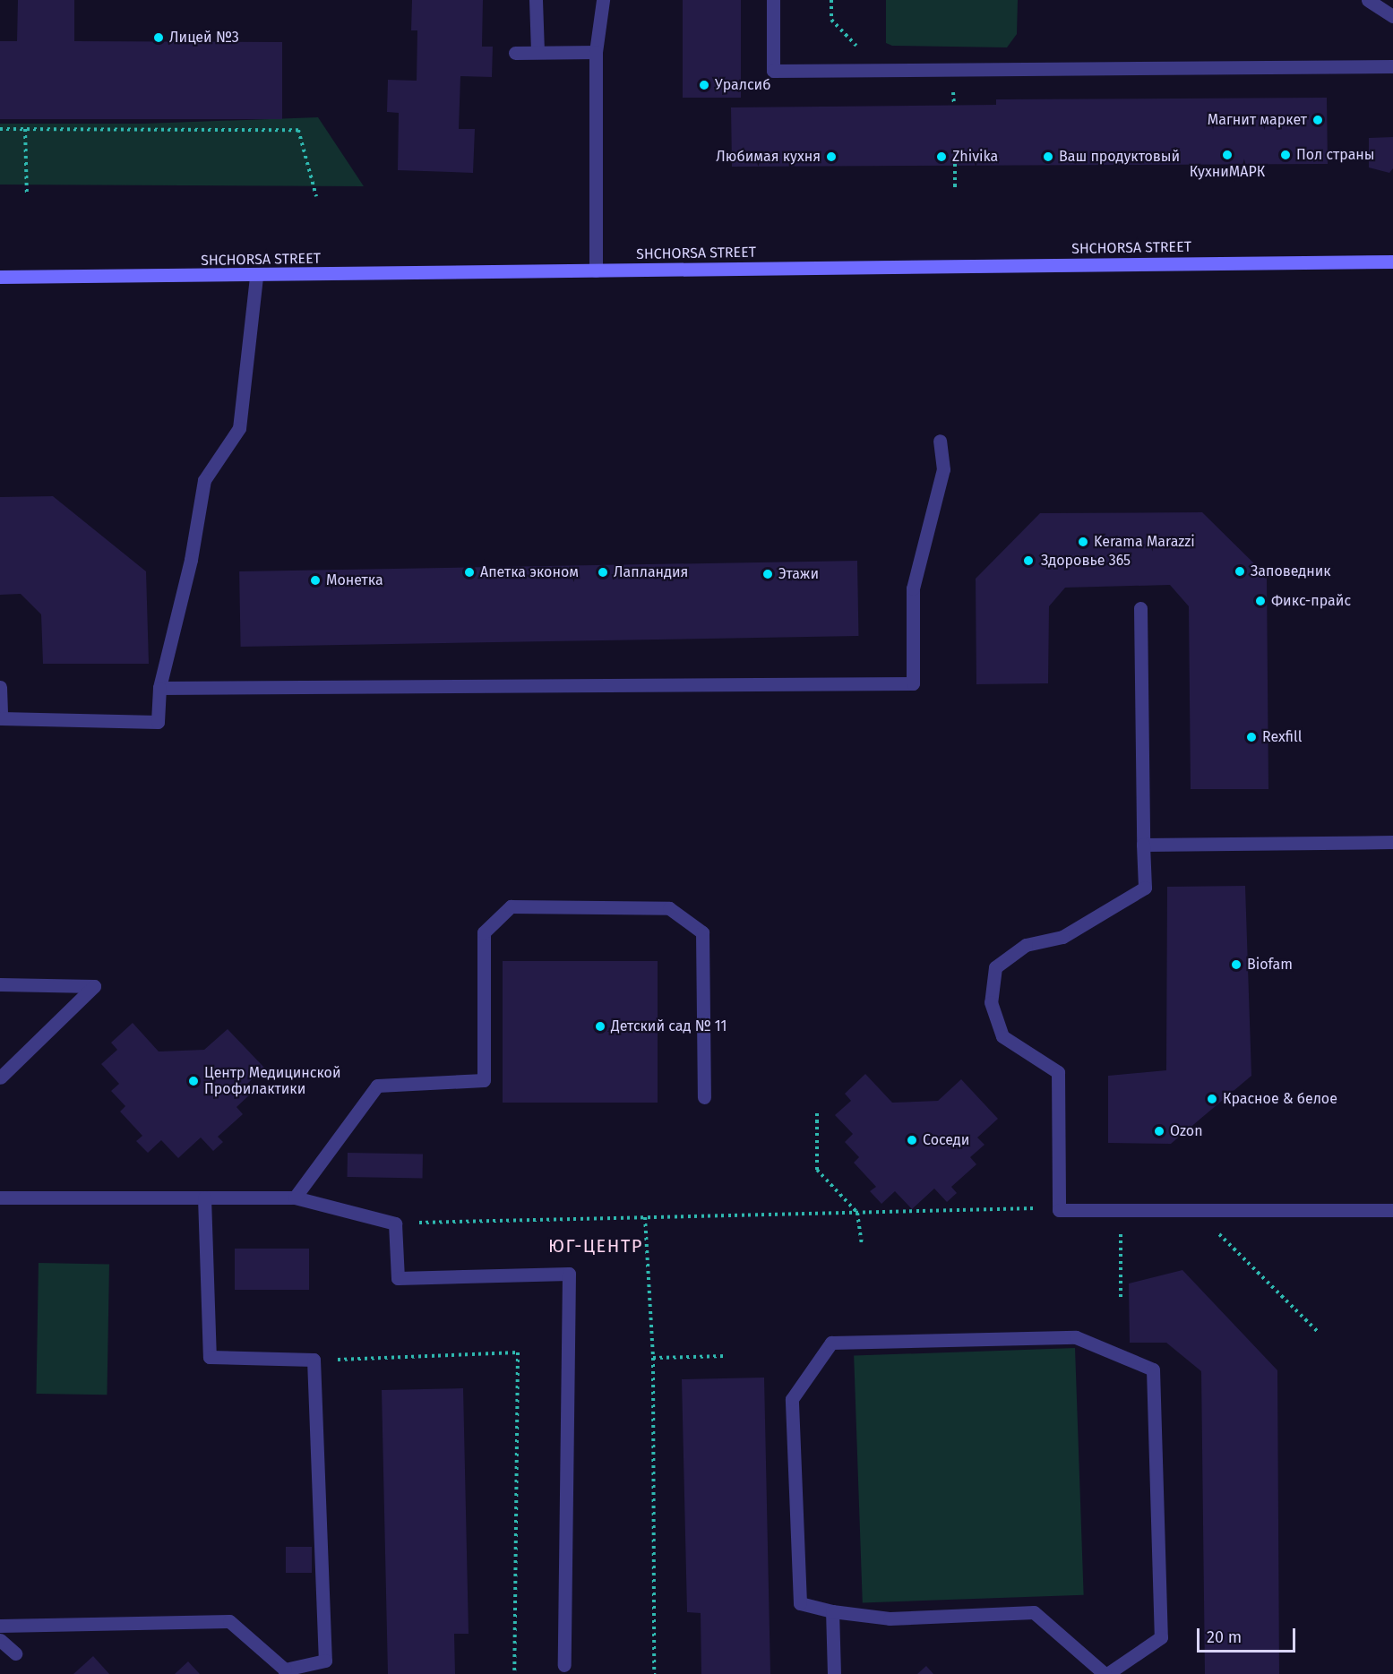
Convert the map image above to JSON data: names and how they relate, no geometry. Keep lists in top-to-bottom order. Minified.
{"streets":{"main road":["SHCHORSA STREET"]},"districts":["ЮГ-ЦЕНТР"],"places":["Лицей №3","Уралсиб","Магнит маркет","КухниМАРК","Пол страны","Любимая кухня","Zhivika","Ваш продуктовый","Kerama Marazzi","Здоровье 365","Заповедник","Апетка эконом","Лапландия","Этажи","Монетка","Фикс-прайс","Rexfill","Biofam","Детский сад № 11","Центр Медицинской Профилактики","Красное & белое","Ozon","Соседи"],"scale_bar":"20 m"}
